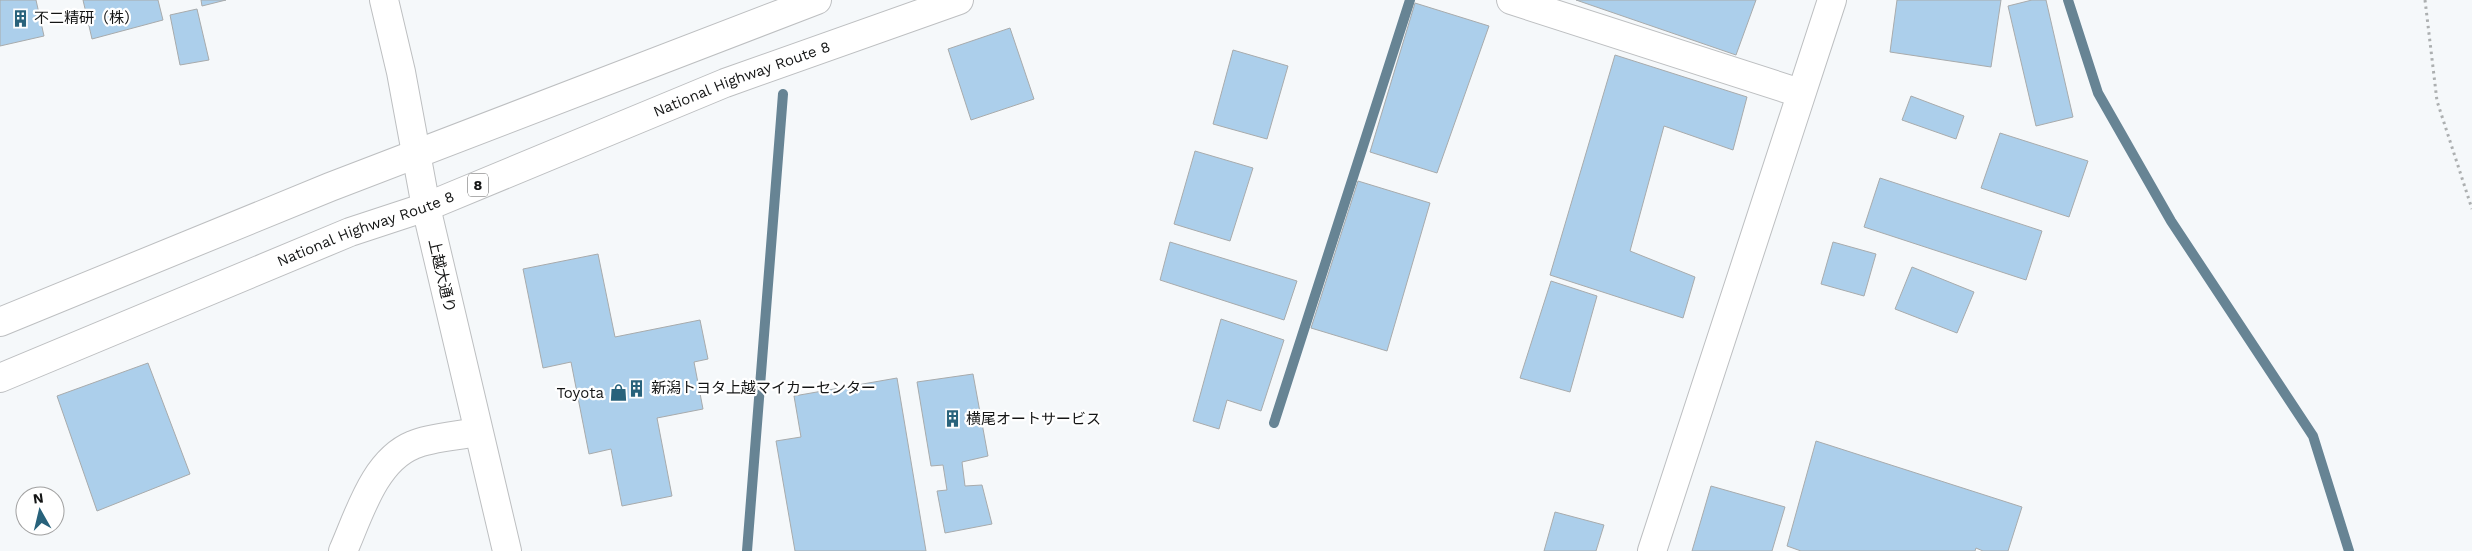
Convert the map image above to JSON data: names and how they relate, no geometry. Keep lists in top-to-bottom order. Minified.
{"streets":{"main road":["National Highway Route 8","8","上越大通り"]},"crossings":[["National Highway Route 8","上越大通り"]],"places":{"building":["不二精研（株）","新潟トヨタ上越マイカーセンター","横尾オートサービス"],"shop":["Toyota"]},"north":"top"}
